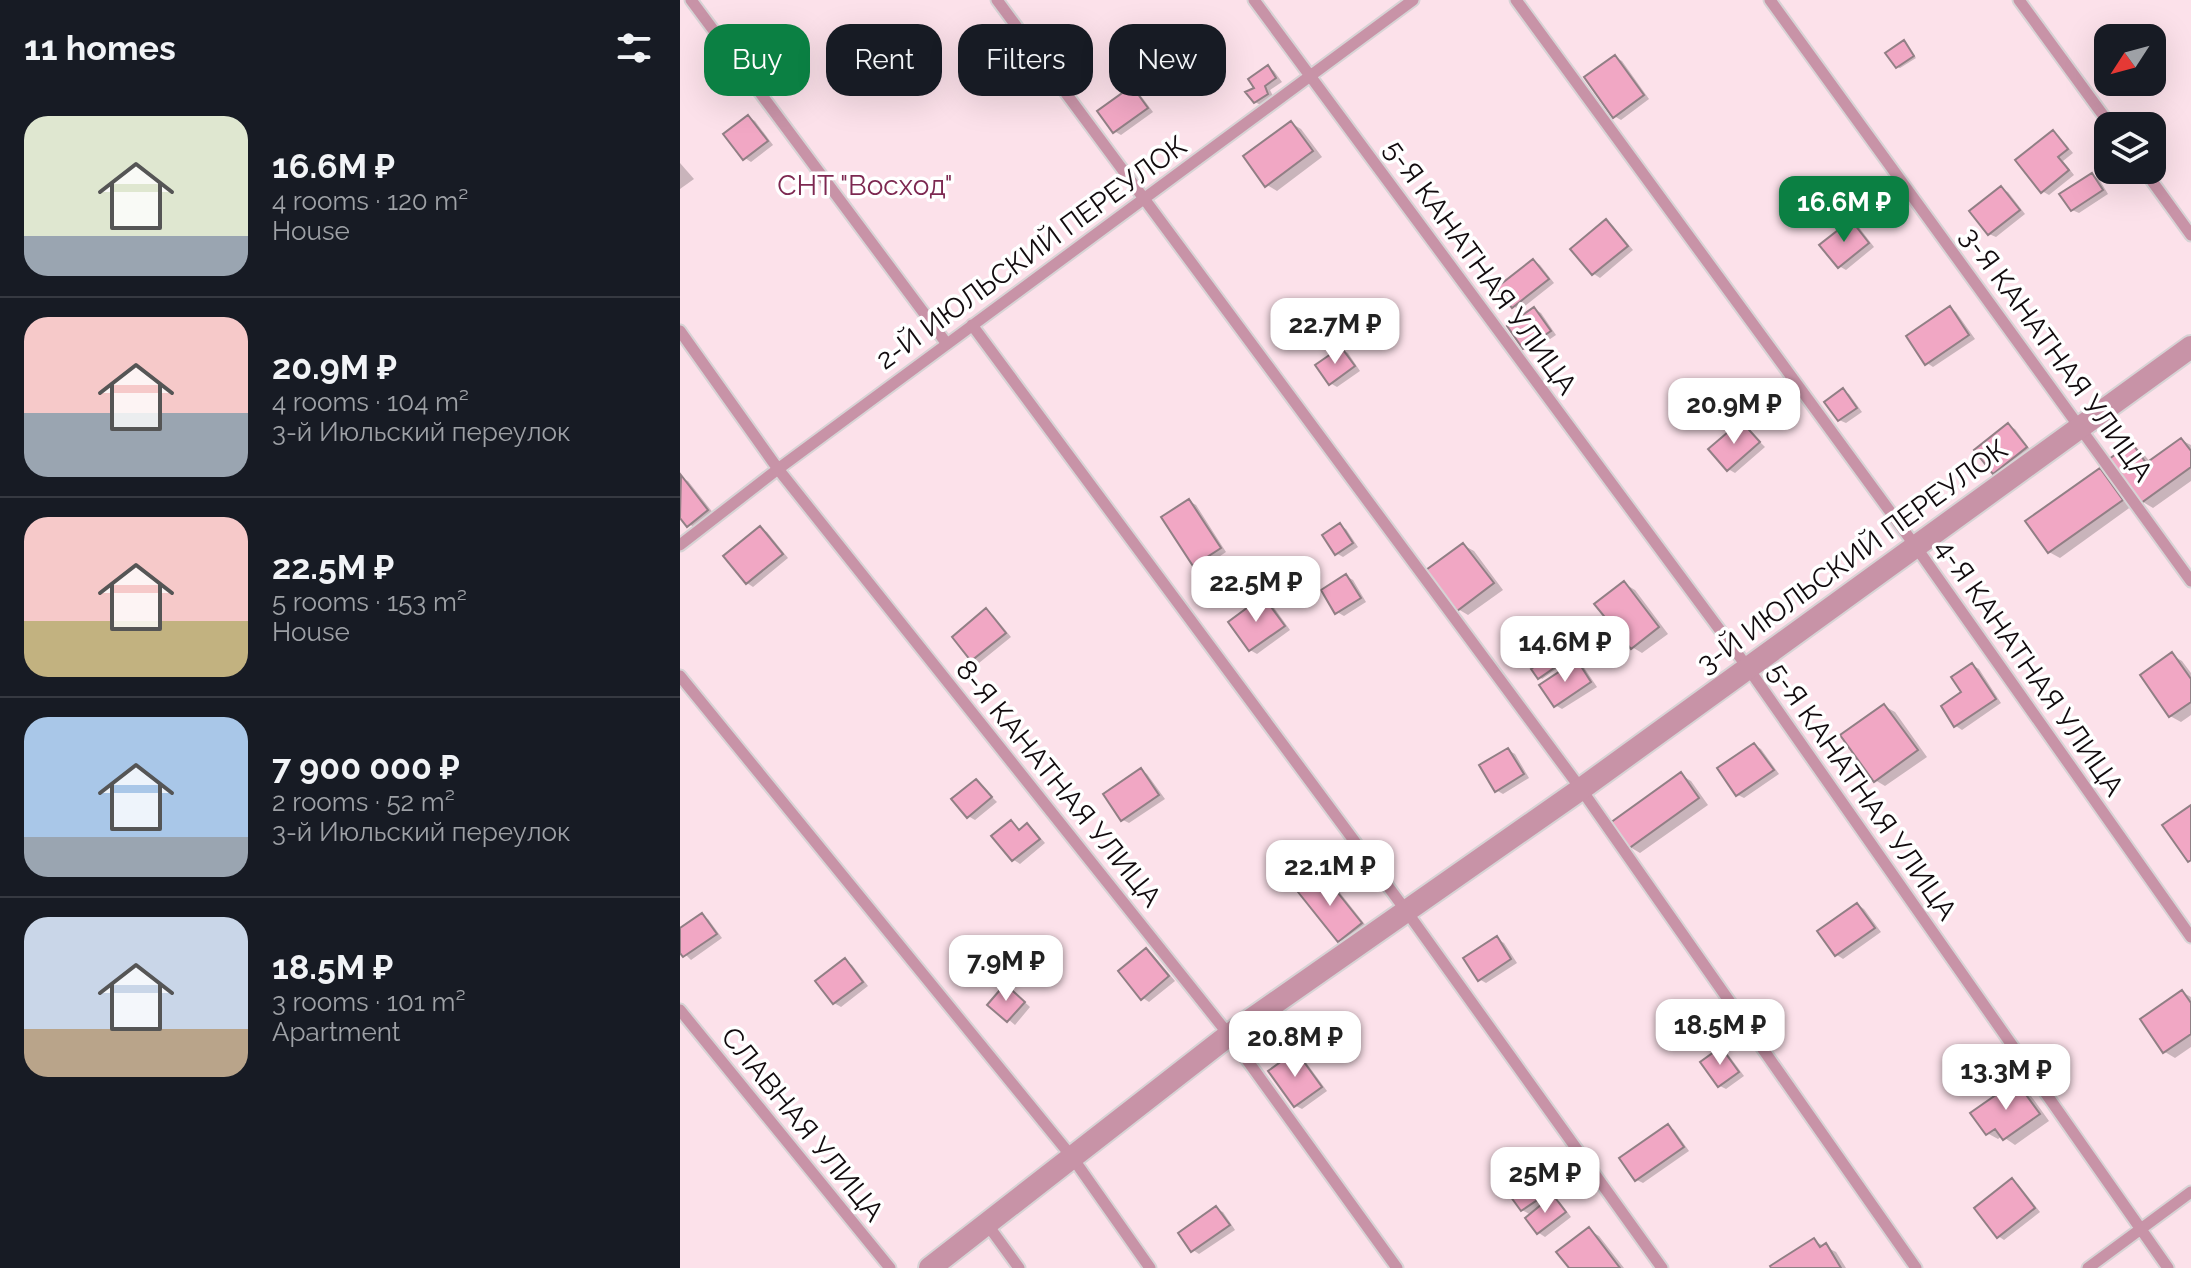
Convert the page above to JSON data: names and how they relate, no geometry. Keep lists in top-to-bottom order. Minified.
{"streets":{"street":["3-Й ИЮЛЬСКИЙ ПЕРЕУЛОК"],"lane":["2-Й ИЮЛЬСКИЙ ПЕРЕУЛОК","5-Я КАНАТНАЯ УЛИЦА","3-Я КАНАТНАЯ УЛИЦА","4-Я КАНАТНАЯ УЛИЦА","8-Я КАНАТНАЯ УЛИЦА","СЛАВНАЯ УЛИЦА"]},"crossings":[["2-Й ИЮЛЬСКИЙ ПЕРЕУЛОК","5-Я КАНАТНАЯ УЛИЦА"],["2-Й ИЮЛЬСКИЙ ПЕРЕУЛОК","8-Я КАНАТНАЯ УЛИЦА"],["5-Я КАНАТНАЯ УЛИЦА","3-Й ИЮЛЬСКИЙ ПЕРЕУЛОК"],["3-Я КАНАТНАЯ УЛИЦА","3-Й ИЮЛЬСКИЙ ПЕРЕУЛОК"],["3-Й ИЮЛЬСКИЙ ПЕРЕУЛОК","4-Я КАНАТНАЯ УЛИЦА"],["3-Й ИЮЛЬСКИЙ ПЕРЕУЛОК","8-Я КАНАТНАЯ УЛИЦА"]],"parks":["СНТ \"Восход\""],"north":"bottom left","page":{"heading":"11 homes","chip":["Buy","Rent","Filters","New"],"list":[{"name":"16.6M ₽","note":"4 rooms · 120 m² · House"},{"name":"20.9M ₽","note":"4 rooms · 104 m² · 3-й Июльский переулок"},{"name":"22.5M ₽","note":"5 rooms · 153 m² · House"},{"name":"7 900 000 ₽","note":"2 rooms · 52 m² · 3-й Июльский переулок"},{"name":"18.5M ₽","note":"3 rooms · 101 m² · Apartment"}],"price":["16.6M ₽","22.7M ₽","20.9M ₽","22.5M ₽","14.6M ₽","22.1M ₽","7.9M ₽","18.5M ₽","20.8M ₽","13.3M ₽","25M ₽"]}}
